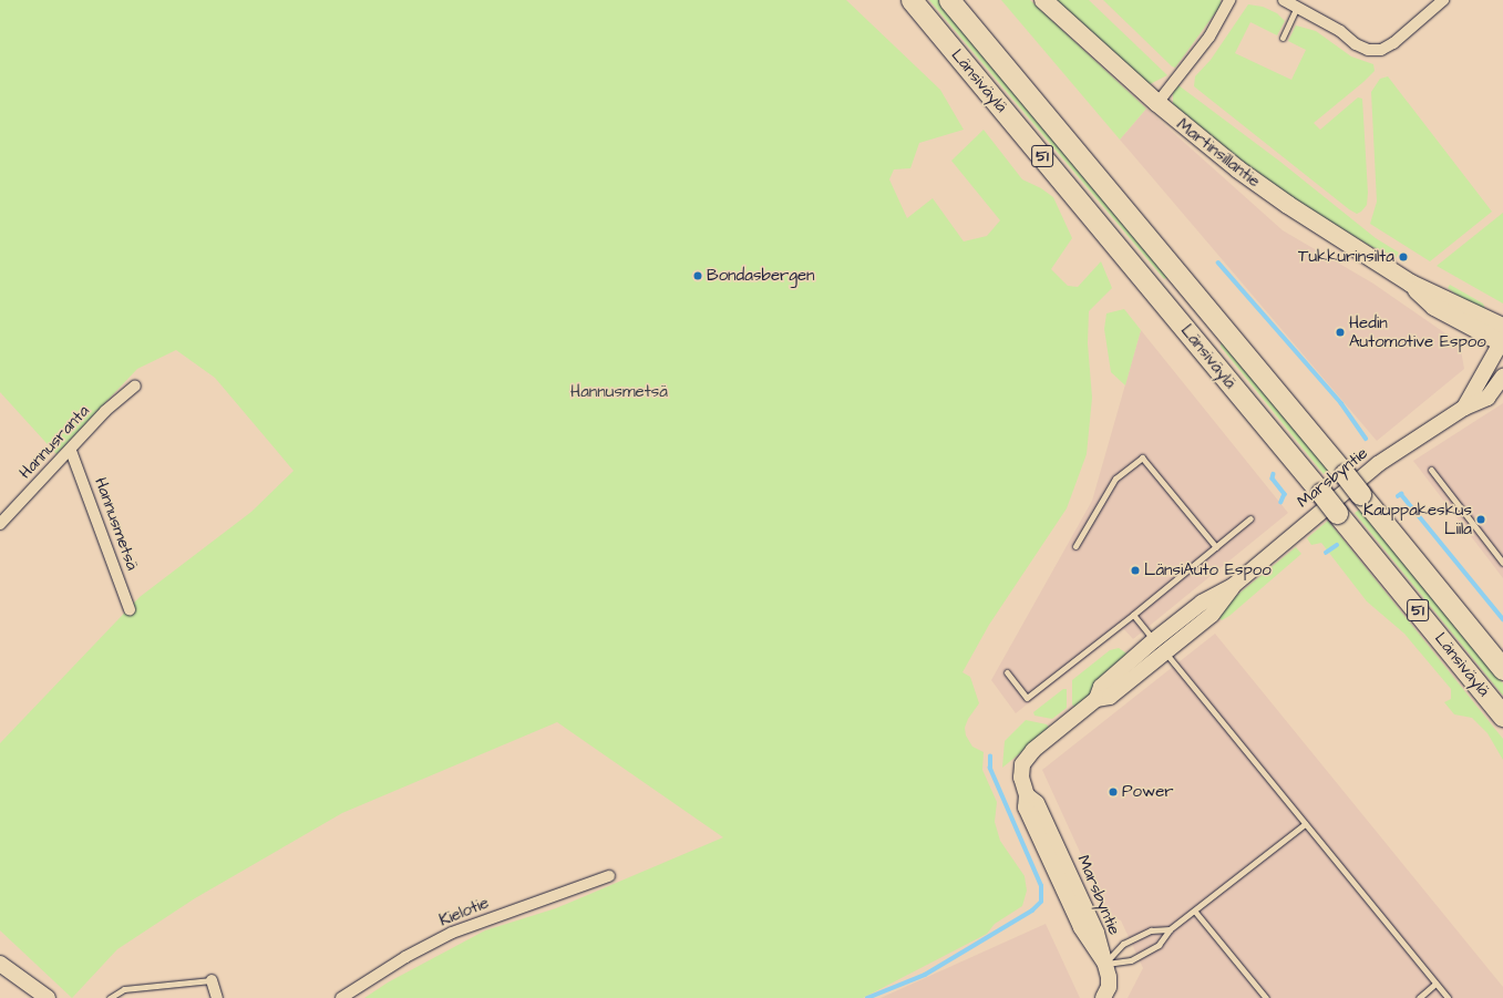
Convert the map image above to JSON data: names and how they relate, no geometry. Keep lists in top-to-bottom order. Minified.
{"streets":{"highway":["Länsiväylä","51"],"main road":["Martinsillantie","Marsbyntie"],"street":["Hannusranta","Hannusmetsä","Kielotie"]},"crossings":[["Martinsillantie","Marsbyntie"],["Hannusranta","Hannusmetsä"]],"parks":["Hannusmetsä"],"places":["Tukkurinsilta","Bondasbergen","Hedin Automotive Espoo","Kauppakeskus Liila","LänsiAuto Espoo","Power"]}
